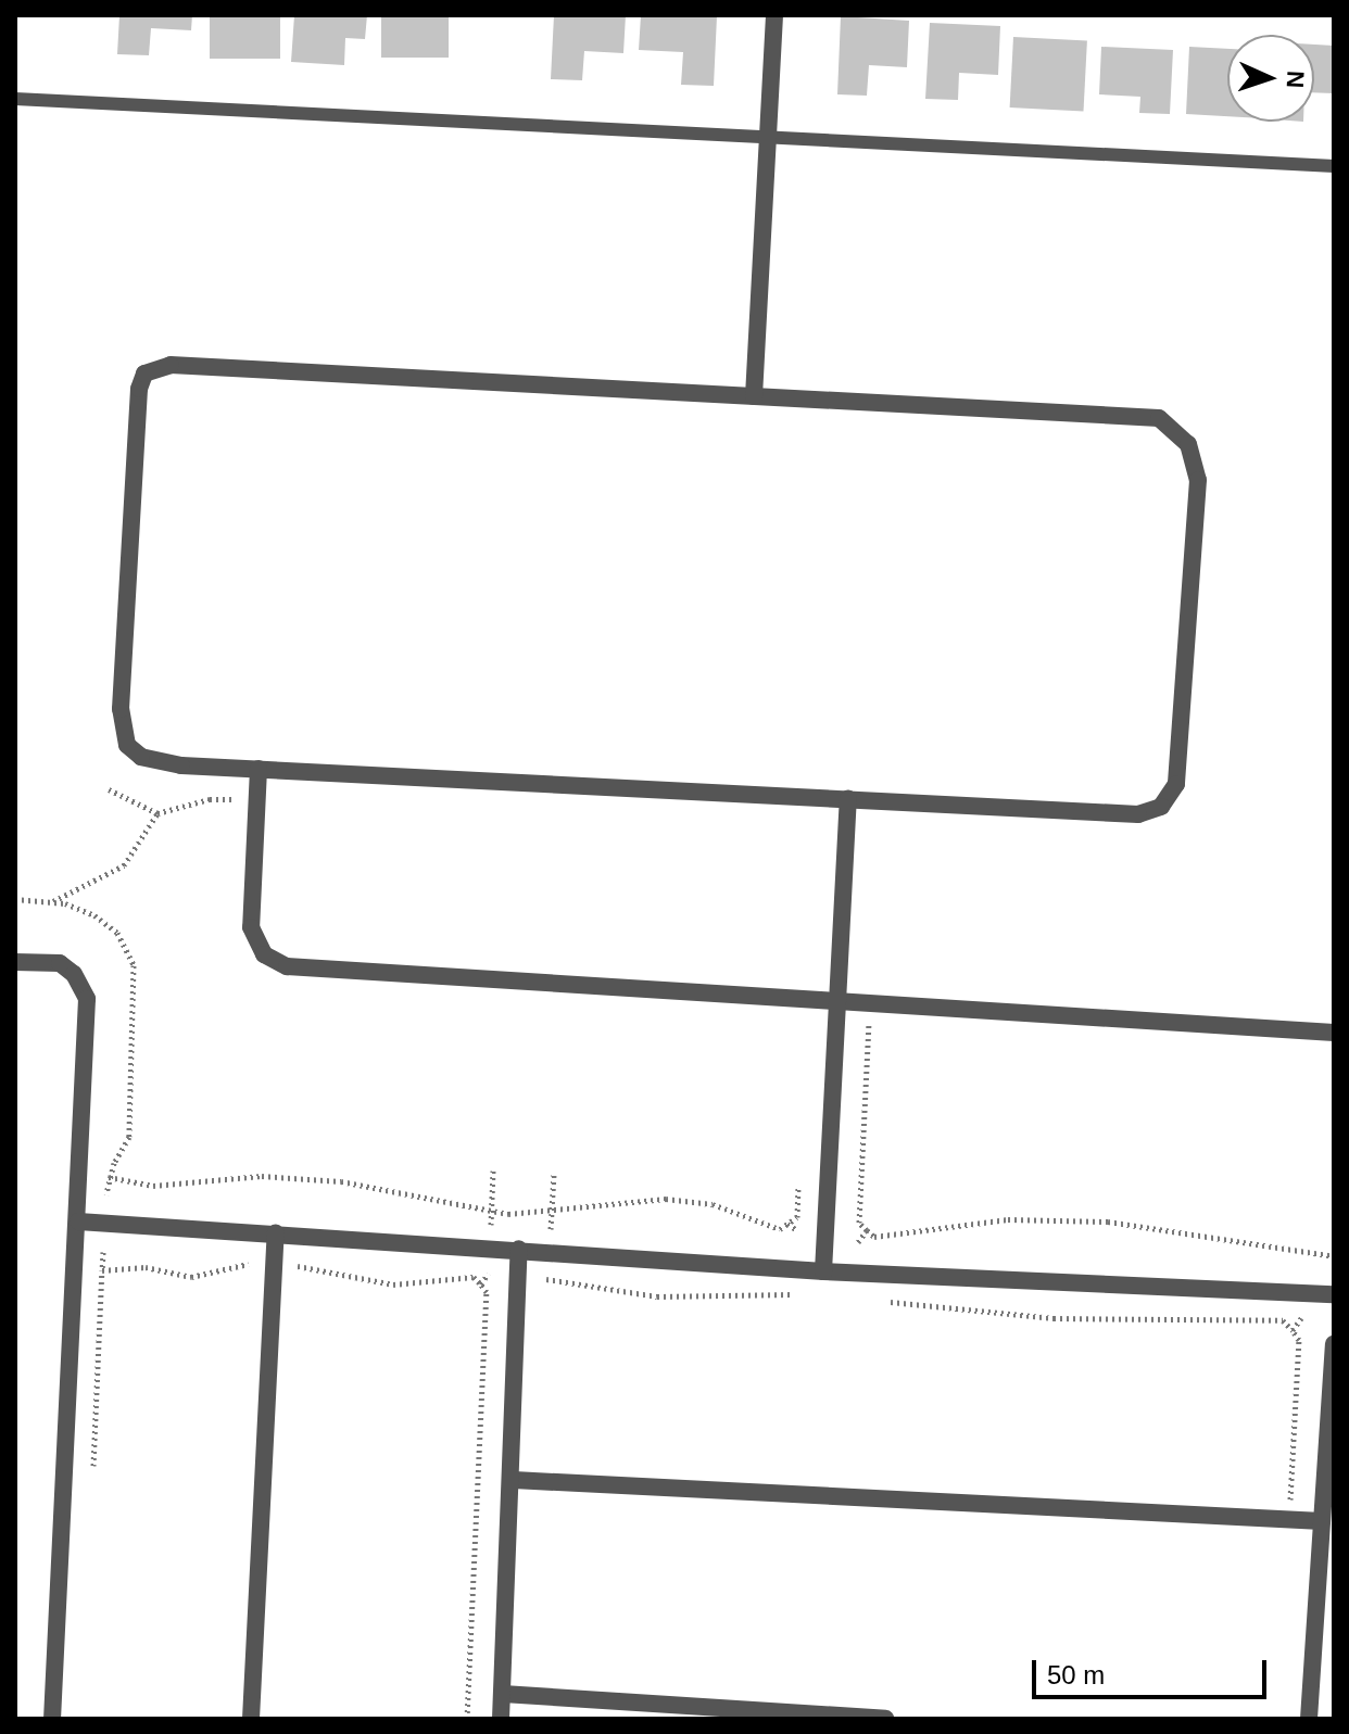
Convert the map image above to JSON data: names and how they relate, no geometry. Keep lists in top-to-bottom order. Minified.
{"scale_bar":"50 m","north":"right"}
